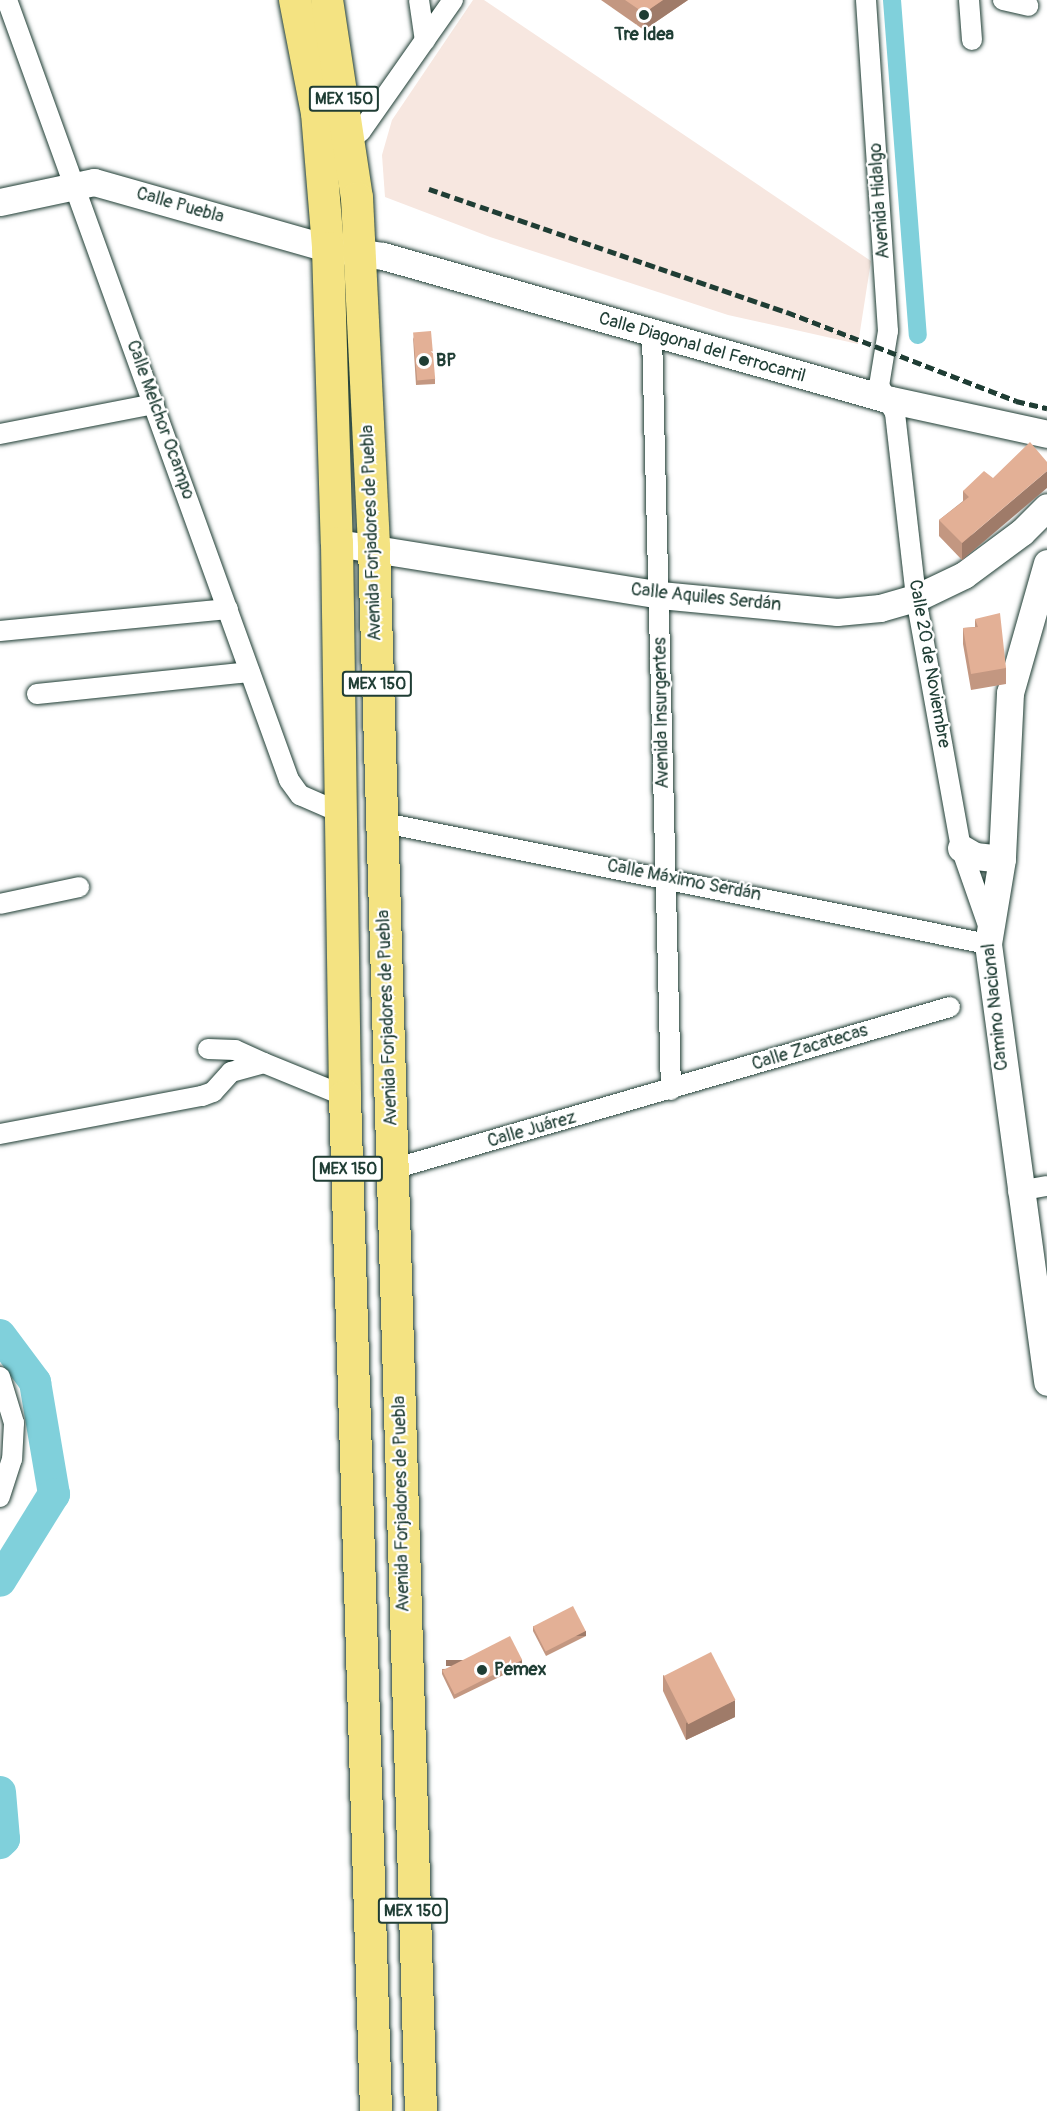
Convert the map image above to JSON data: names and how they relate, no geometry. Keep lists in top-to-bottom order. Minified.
{"streets":{"main road":["MEX 150","Calle Puebla","Calle Diagonal del Ferrocarril","Avenida Forjadores de Puebla","Calle Aquiles Serdán","Camino Nacional"],"street":["Avenida Hidalgo","Calle Melchor Ocampo","Calle 20 de Noviembre","Avenida Insurgentes","Calle Máximo Serdán","Calle Zacatecas","Calle Juárez"]},"crossings":[["Avenida Hidalgo","Calle Diagonal del Ferrocarril"],["Avenida Hidalgo","Calle 20 de Noviembre"],["Calle Puebla","Calle Diagonal del Ferrocarril"],["Calle Puebla","Calle Melchor Ocampo"],["Calle Puebla","Avenida Forjadores de Puebla"],["Calle Diagonal del Ferrocarril","Avenida Forjadores de Puebla"],["Calle Diagonal del Ferrocarril","Calle 20 de Noviembre"],["Calle Diagonal del Ferrocarril","Avenida Insurgentes"],["Calle Melchor Ocampo","Avenida Forjadores de Puebla"],["Avenida Forjadores de Puebla","Calle Aquiles Serdán"],["Avenida Forjadores de Puebla","Calle Máximo Serdán"],["Avenida Forjadores de Puebla","Calle Juárez"],["Calle Aquiles Serdán","Calle 20 de Noviembre"],["Calle Aquiles Serdán","Avenida Insurgentes"],["Calle 20 de Noviembre","Calle Máximo Serdán"],["Calle 20 de Noviembre","Camino Nacional"],["Avenida Insurgentes","Calle Máximo Serdán"],["Avenida Insurgentes","Calle Zacatecas"],["Avenida Insurgentes","Calle Juárez"],["Calle Máximo Serdán","Camino Nacional"],["Calle Zacatecas","Calle Juárez"]],"places":["Tre Idea","BP","Pemex"]}
